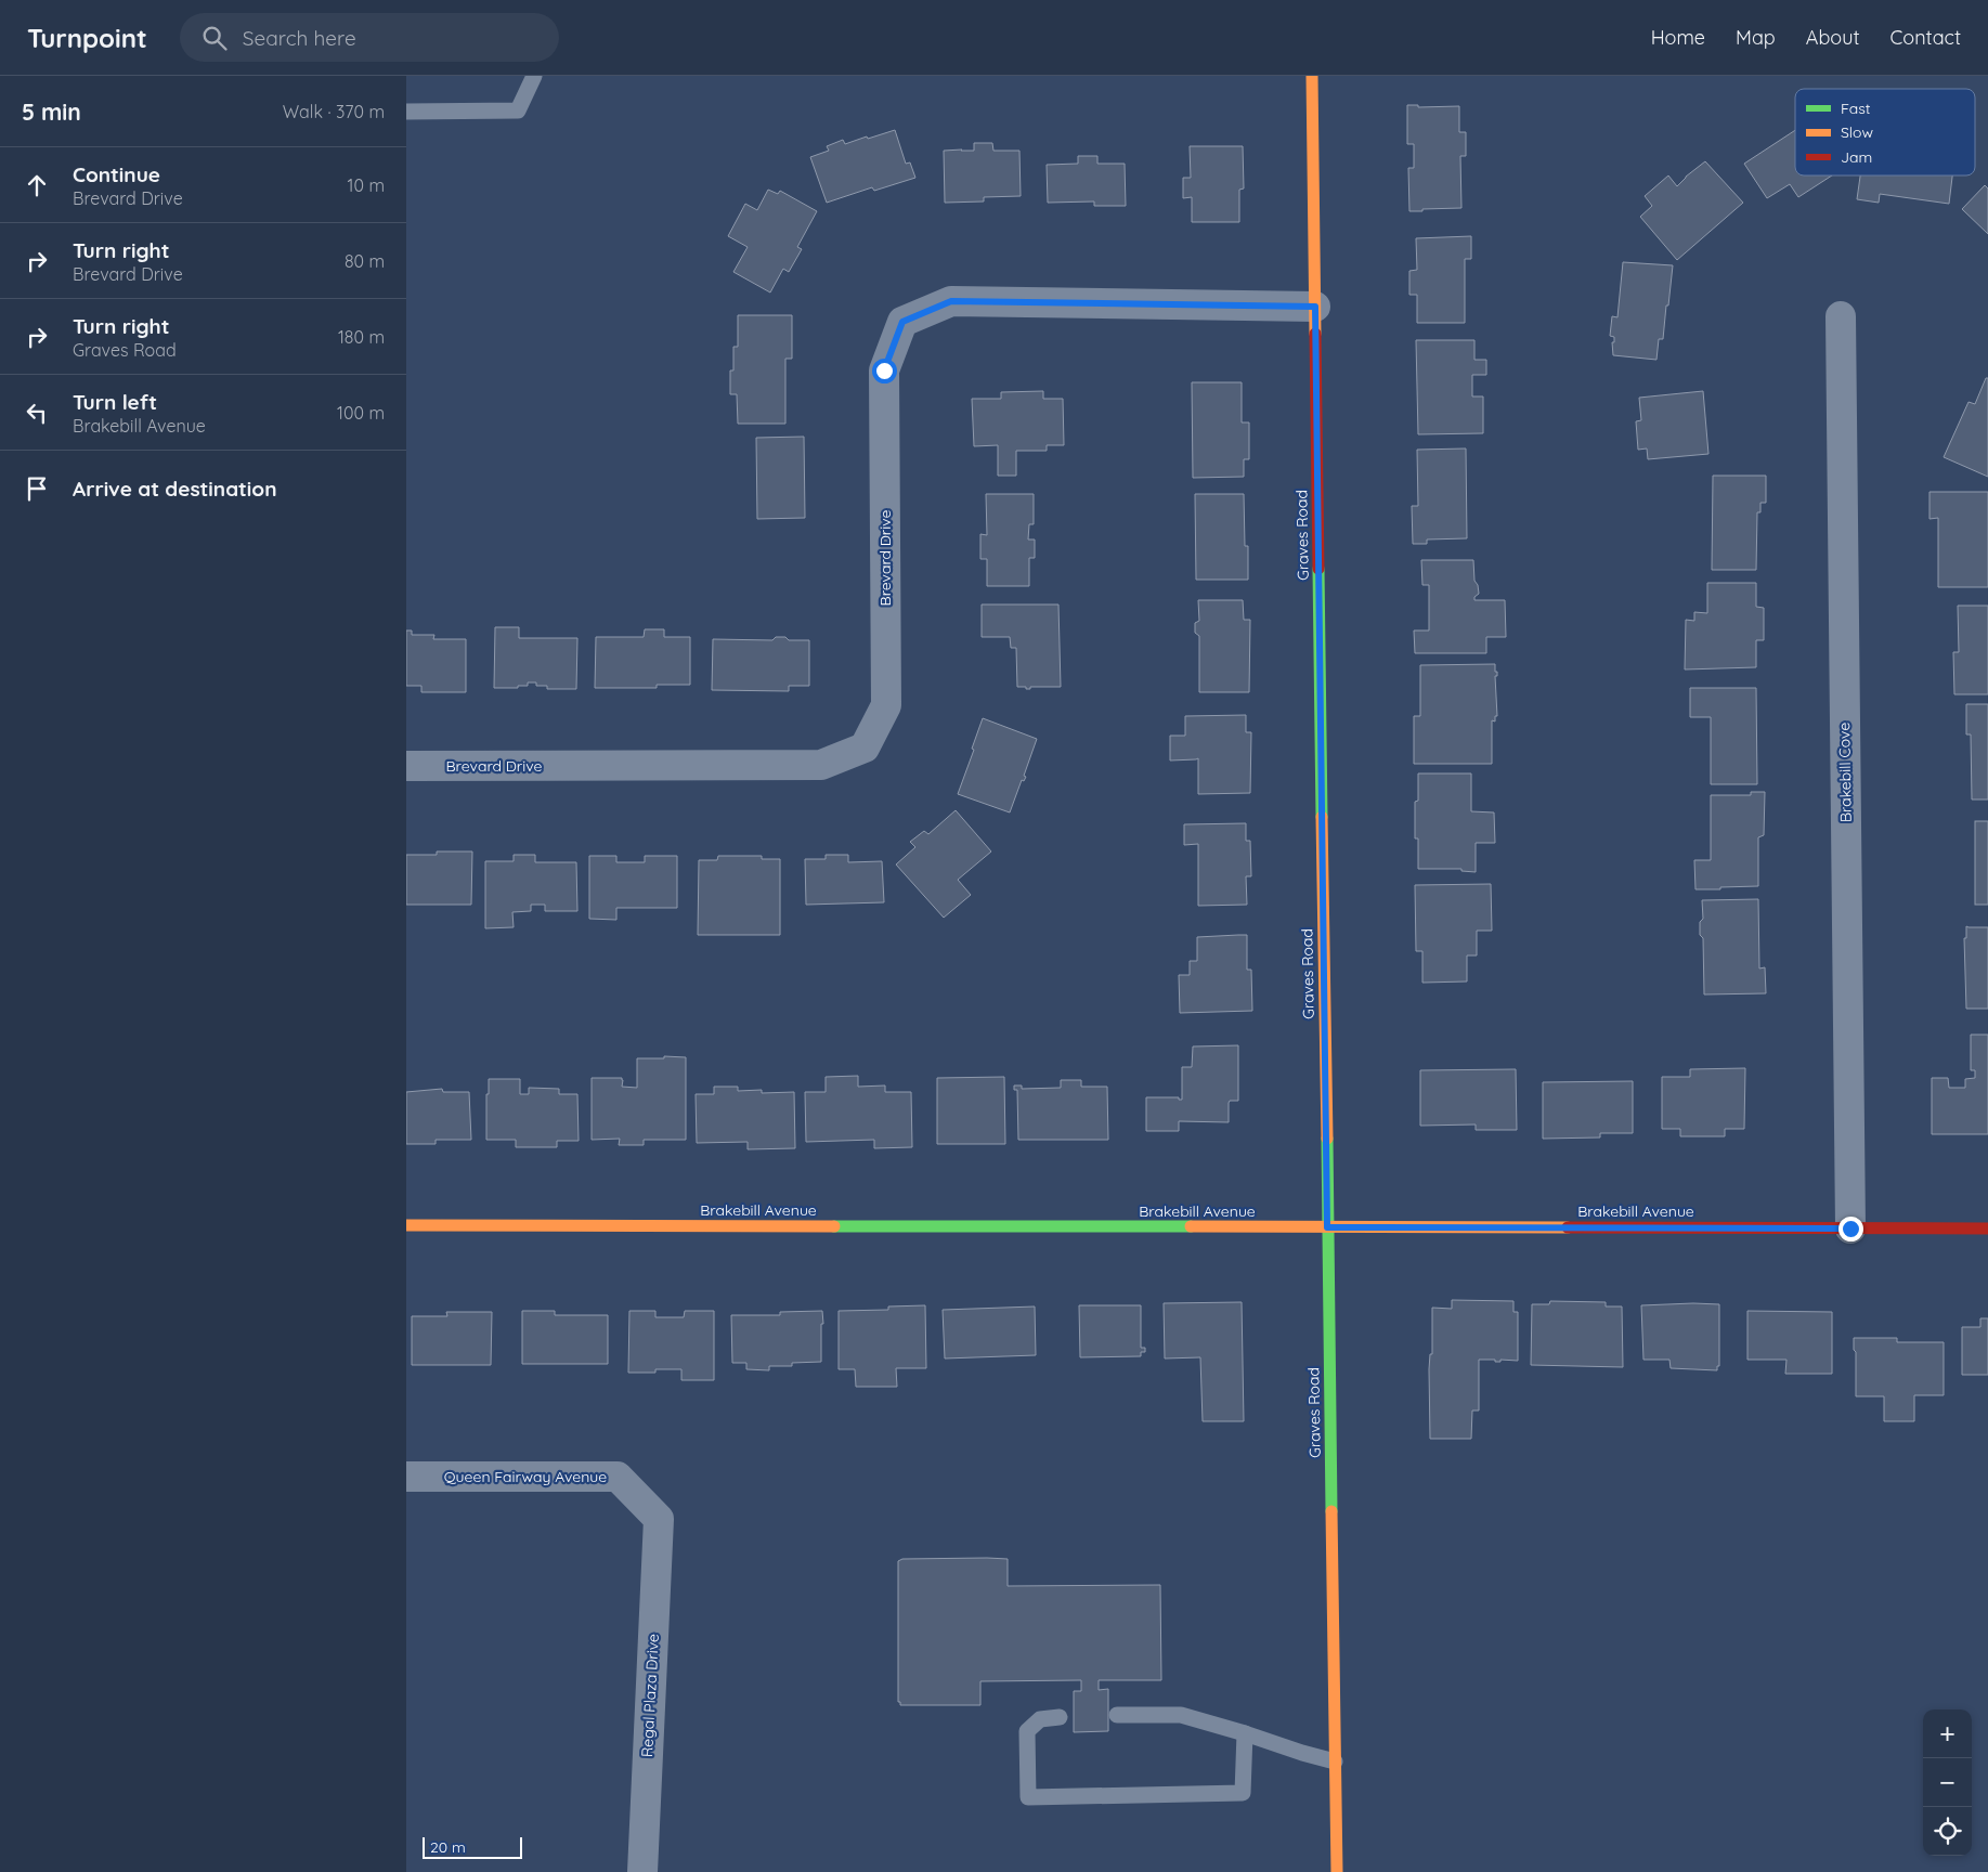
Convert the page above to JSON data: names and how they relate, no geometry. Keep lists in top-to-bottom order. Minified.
{"streets":{"street":["Graves Road","Brevard Drive","Brakebill Cove","Brakebill Avenue","Queen Fairway Avenue","Regal Plaza Drive"]},"crossings":[["Graves Road","Brevard Drive"],["Graves Road","Brakebill Avenue"],["Brakebill Cove","Brakebill Avenue"],["Queen Fairway Avenue","Regal Plaza Drive"]],"legend":["Fast","Slow","Jam"],"scale_bar":"20 m","page":{"header":"Turnpoint","search":"Search here","nav":["Home","Map","About","Contact"],"heading":["5 min","Walk · 370 m"],"list":[["Continue","Brevard Drive","10 m"],["Turn right","Brevard Drive","80 m"],["Turn right","Graves Road","180 m"],["Turn left","Brakebill Avenue","100 m"],"Arrive at destination"],"map_buttons":["+","−"],"scale":"20 m"}}
